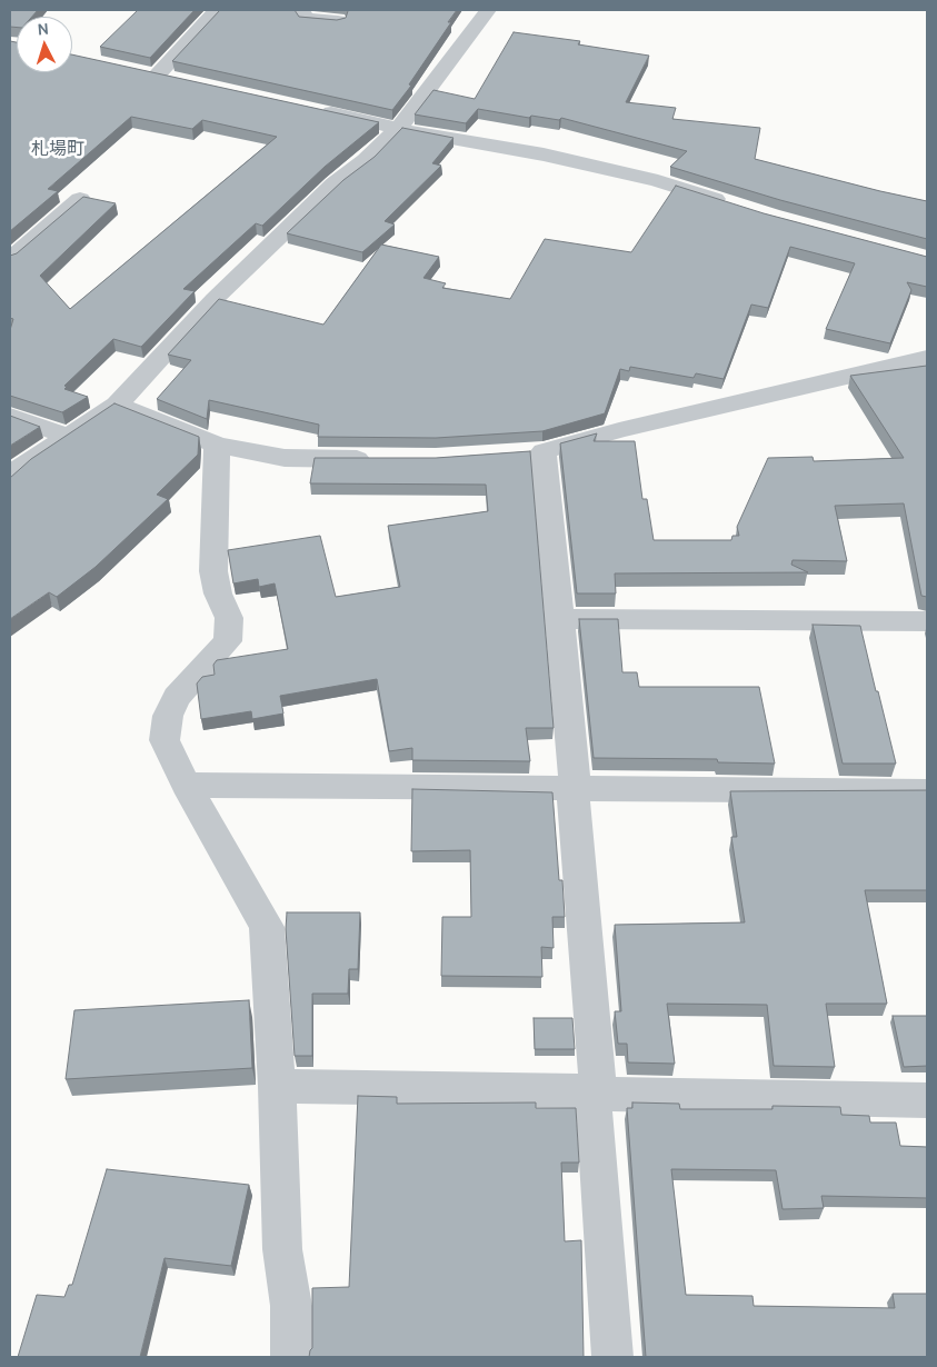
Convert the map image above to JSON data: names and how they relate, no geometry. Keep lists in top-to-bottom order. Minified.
{"districts":["札場町"],"north":"top"}
